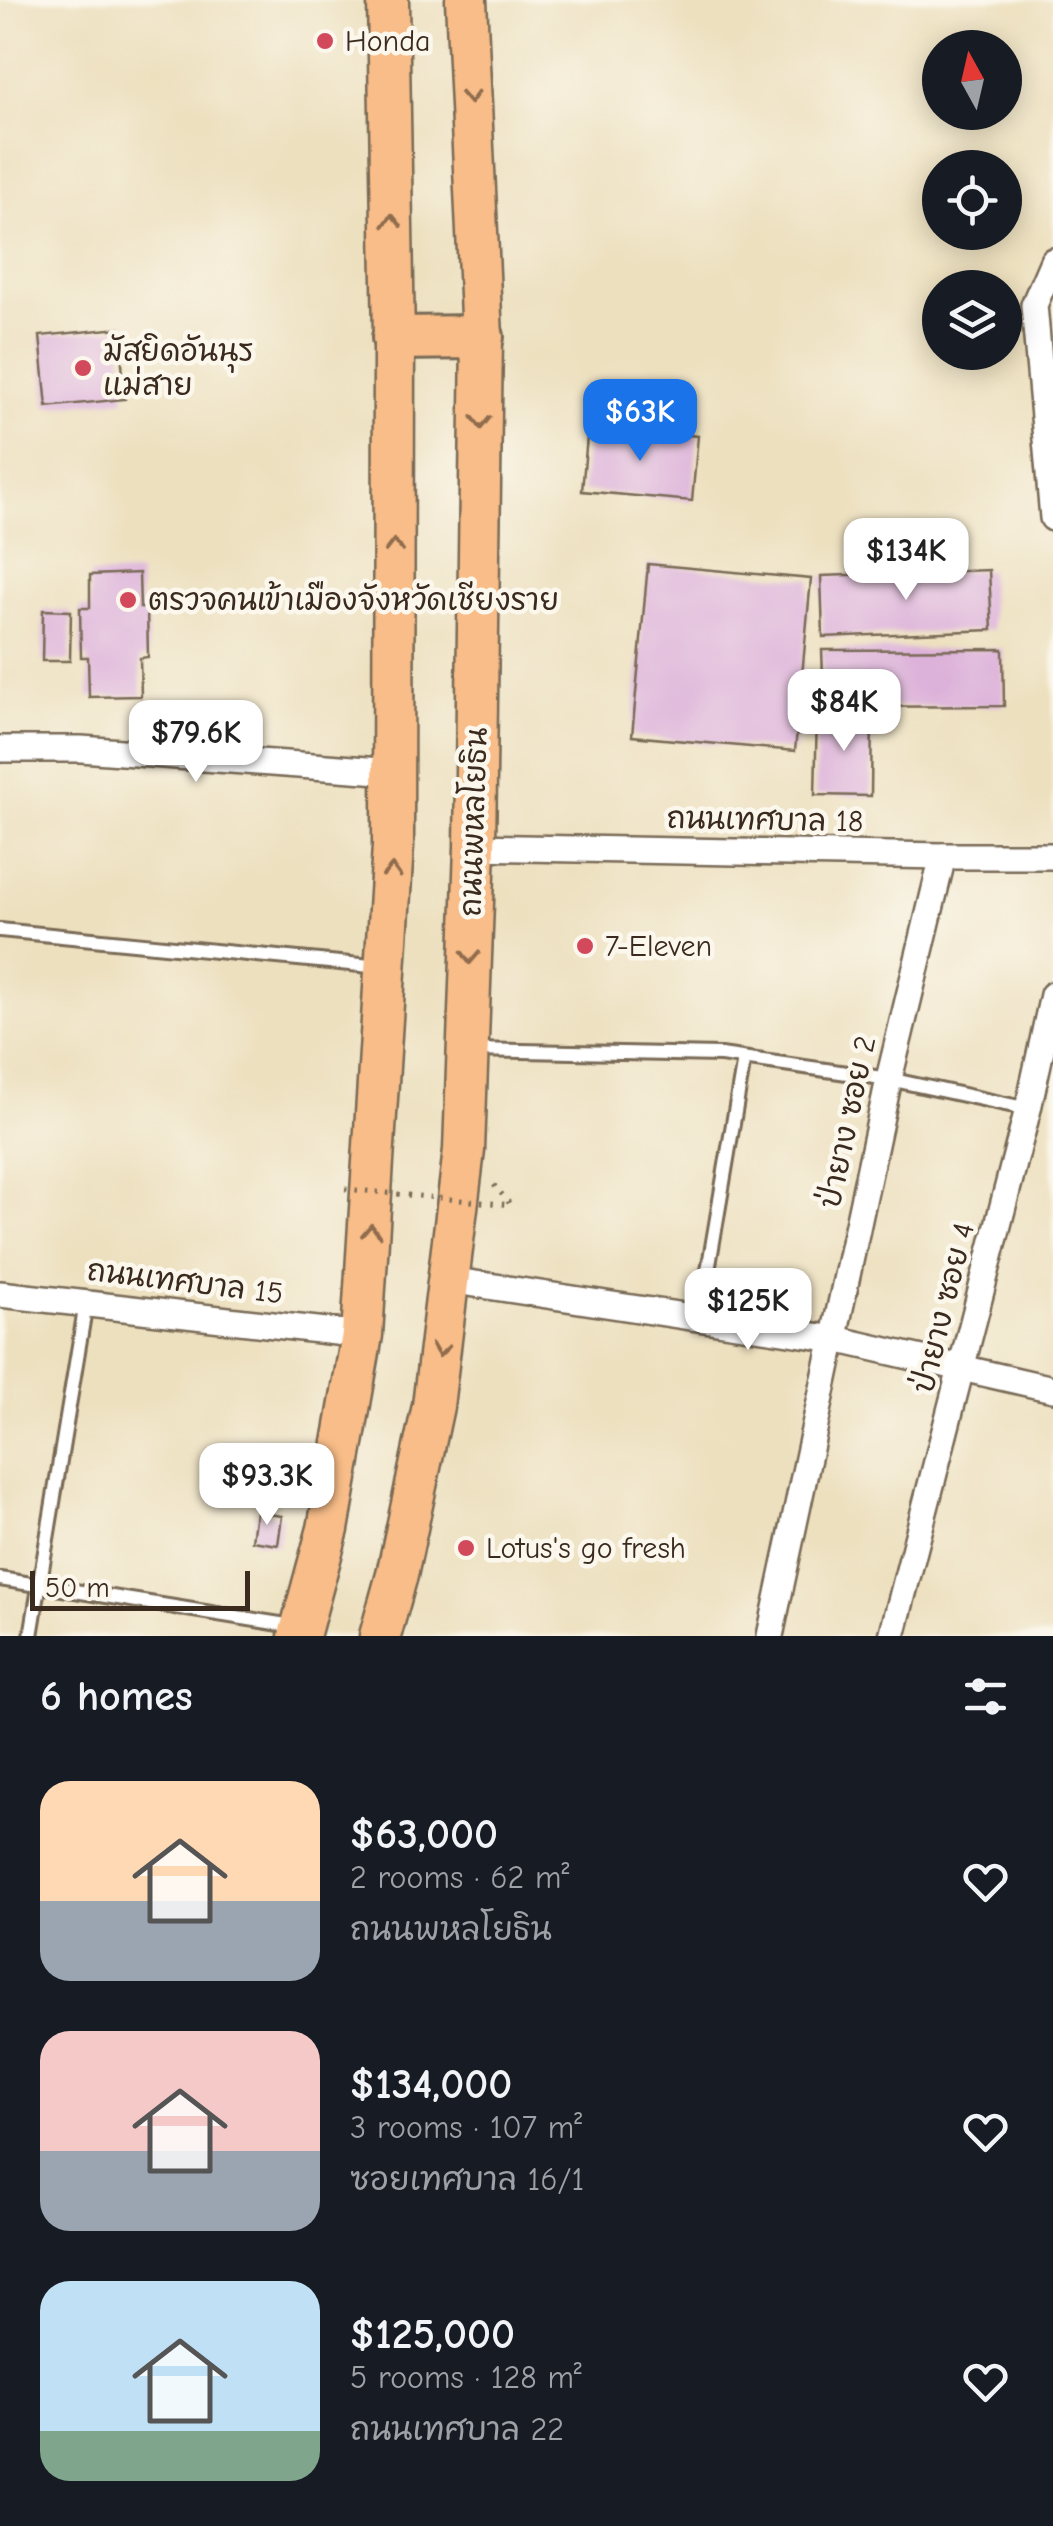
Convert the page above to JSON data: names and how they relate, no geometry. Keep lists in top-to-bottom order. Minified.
{"streets":{"main road":["ถนนพหลโยธิน"],"street":["ถนนเทศบาล 18","ป่ายาง ซอย 2","ถนนเทศบาล 15","ป่ายาง ซอย 4"]},"crossings":[["ถนนเทศบาล 18","ถนนพหลโยธิน"],["ถนนเทศบาล 18","ป่ายาง ซอย 2"]],"places":["Honda","มัสยิดอันนุร แม่สาย","ตรวจคนเข้าเมืองจังหวัดเชียงราย","7-Eleven","Lotus's go fresh"],"scale_bar":"50 m","north":"top","page":{"price":["$63K","$134K","$84K","$79.6K","$125K","$93.3K"],"scale":"50 m","heading":"6 homes","list":[{"name":"$63,000","note":"2 rooms · 62 m² · ถนนพหลโยธิน"},{"name":"$134,000","note":"3 rooms · 107 m² · ซอยเทศบาล 16/1"},{"name":"$125,000","note":"5 rooms · 128 m² · ถนนเทศบาล 22"}]}}
